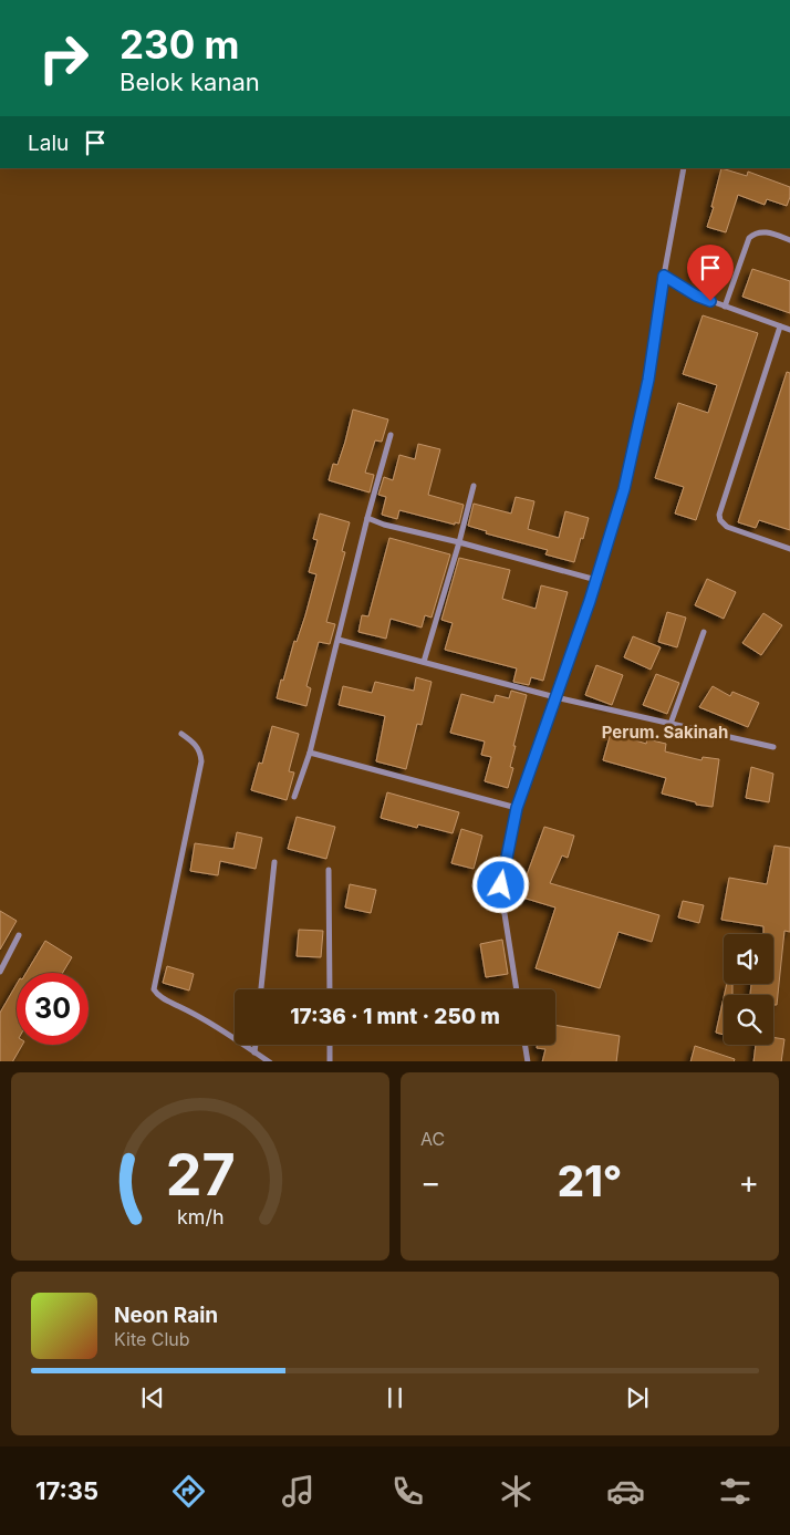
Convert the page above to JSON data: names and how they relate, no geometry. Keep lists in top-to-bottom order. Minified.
{"districts":["Perum. Sakinah"],"page":{"turn":["230 m","Belok kanan"],"then":"Lalu","limit":"30","trip":"17:36 · 1 mnt · 250 m","tile":"AC","heat":["−","21°","+"],"song":["Neon Rain","Kite Club"],"tabs":"17:35","gauge":["27","km/h"]}}
